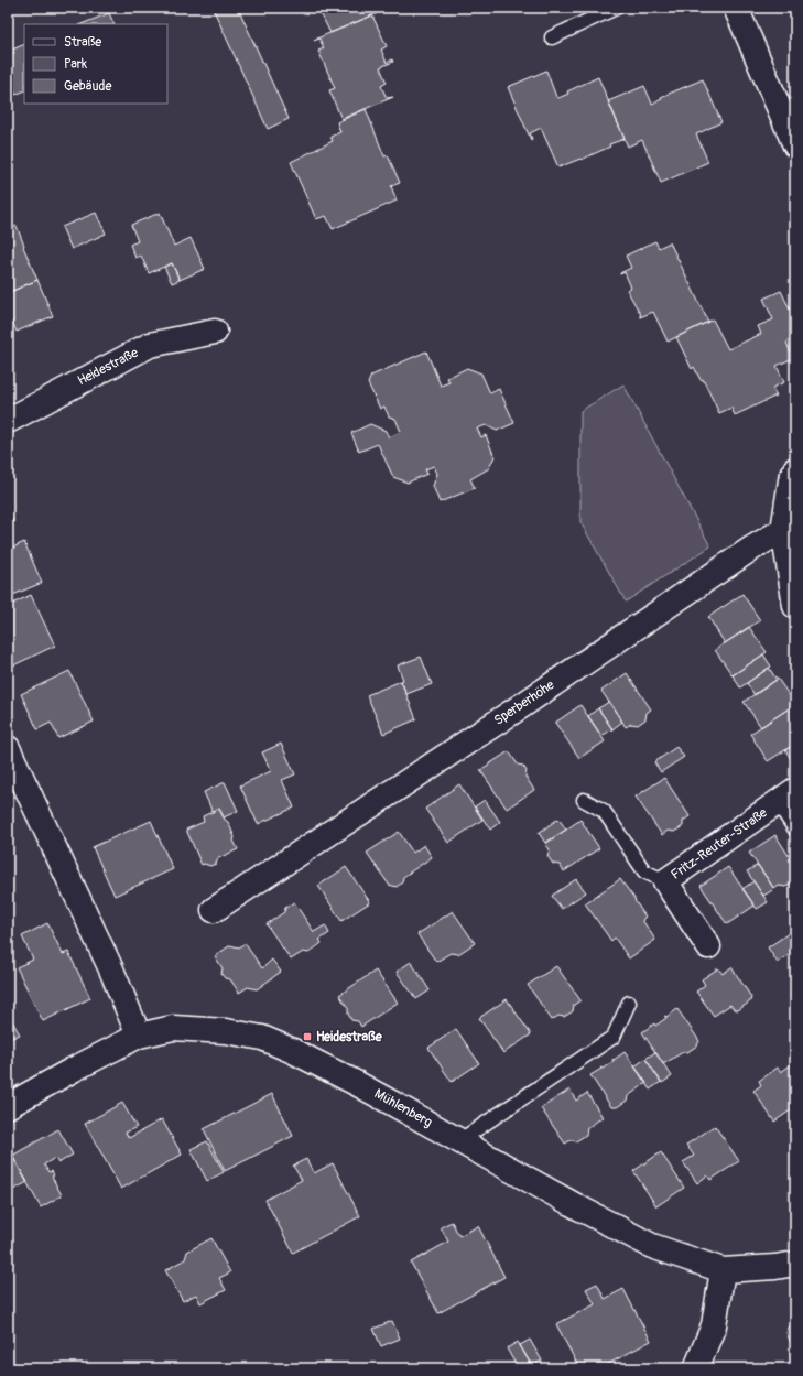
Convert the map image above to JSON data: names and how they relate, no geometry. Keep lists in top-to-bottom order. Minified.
{"streets":{"street":["Heidestraße","Sperberhöhe","Fritz-Reuter-Straße","Mühlenberg"]},"places":{"transit":["Heidestraße"]},"legend":["Straße","Park","Gebäude"]}
